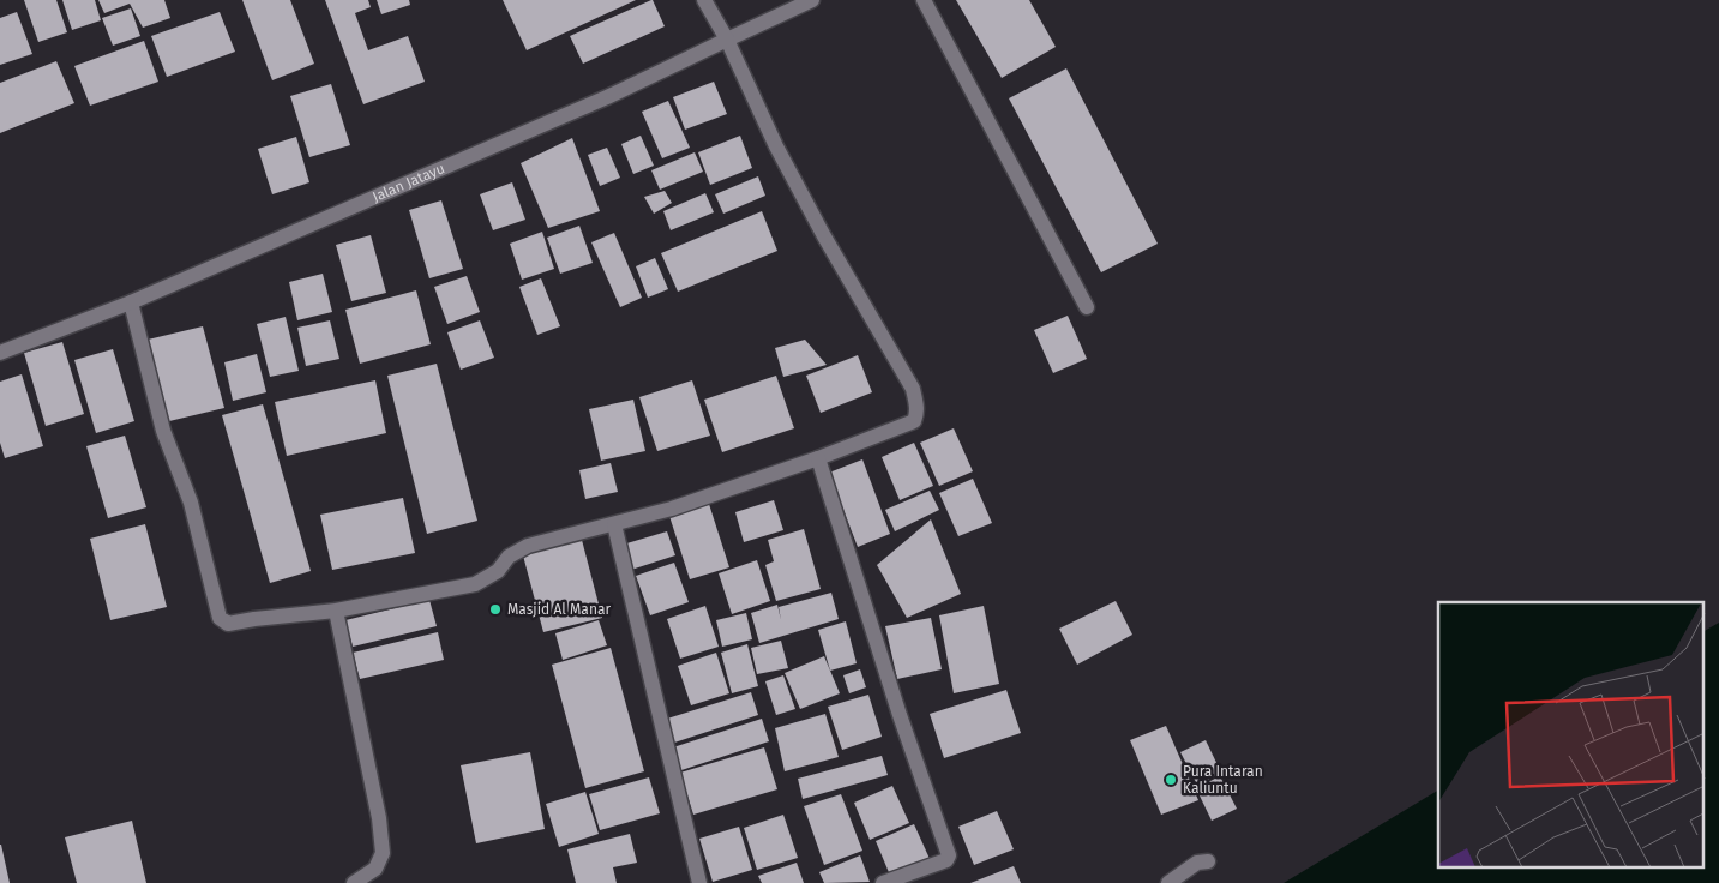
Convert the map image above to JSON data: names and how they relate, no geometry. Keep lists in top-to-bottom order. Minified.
{"streets":{"street":["Jalan Jatayu"]},"places":["Masjid Al Manar","Pura Intaran Kaliuntu"]}
